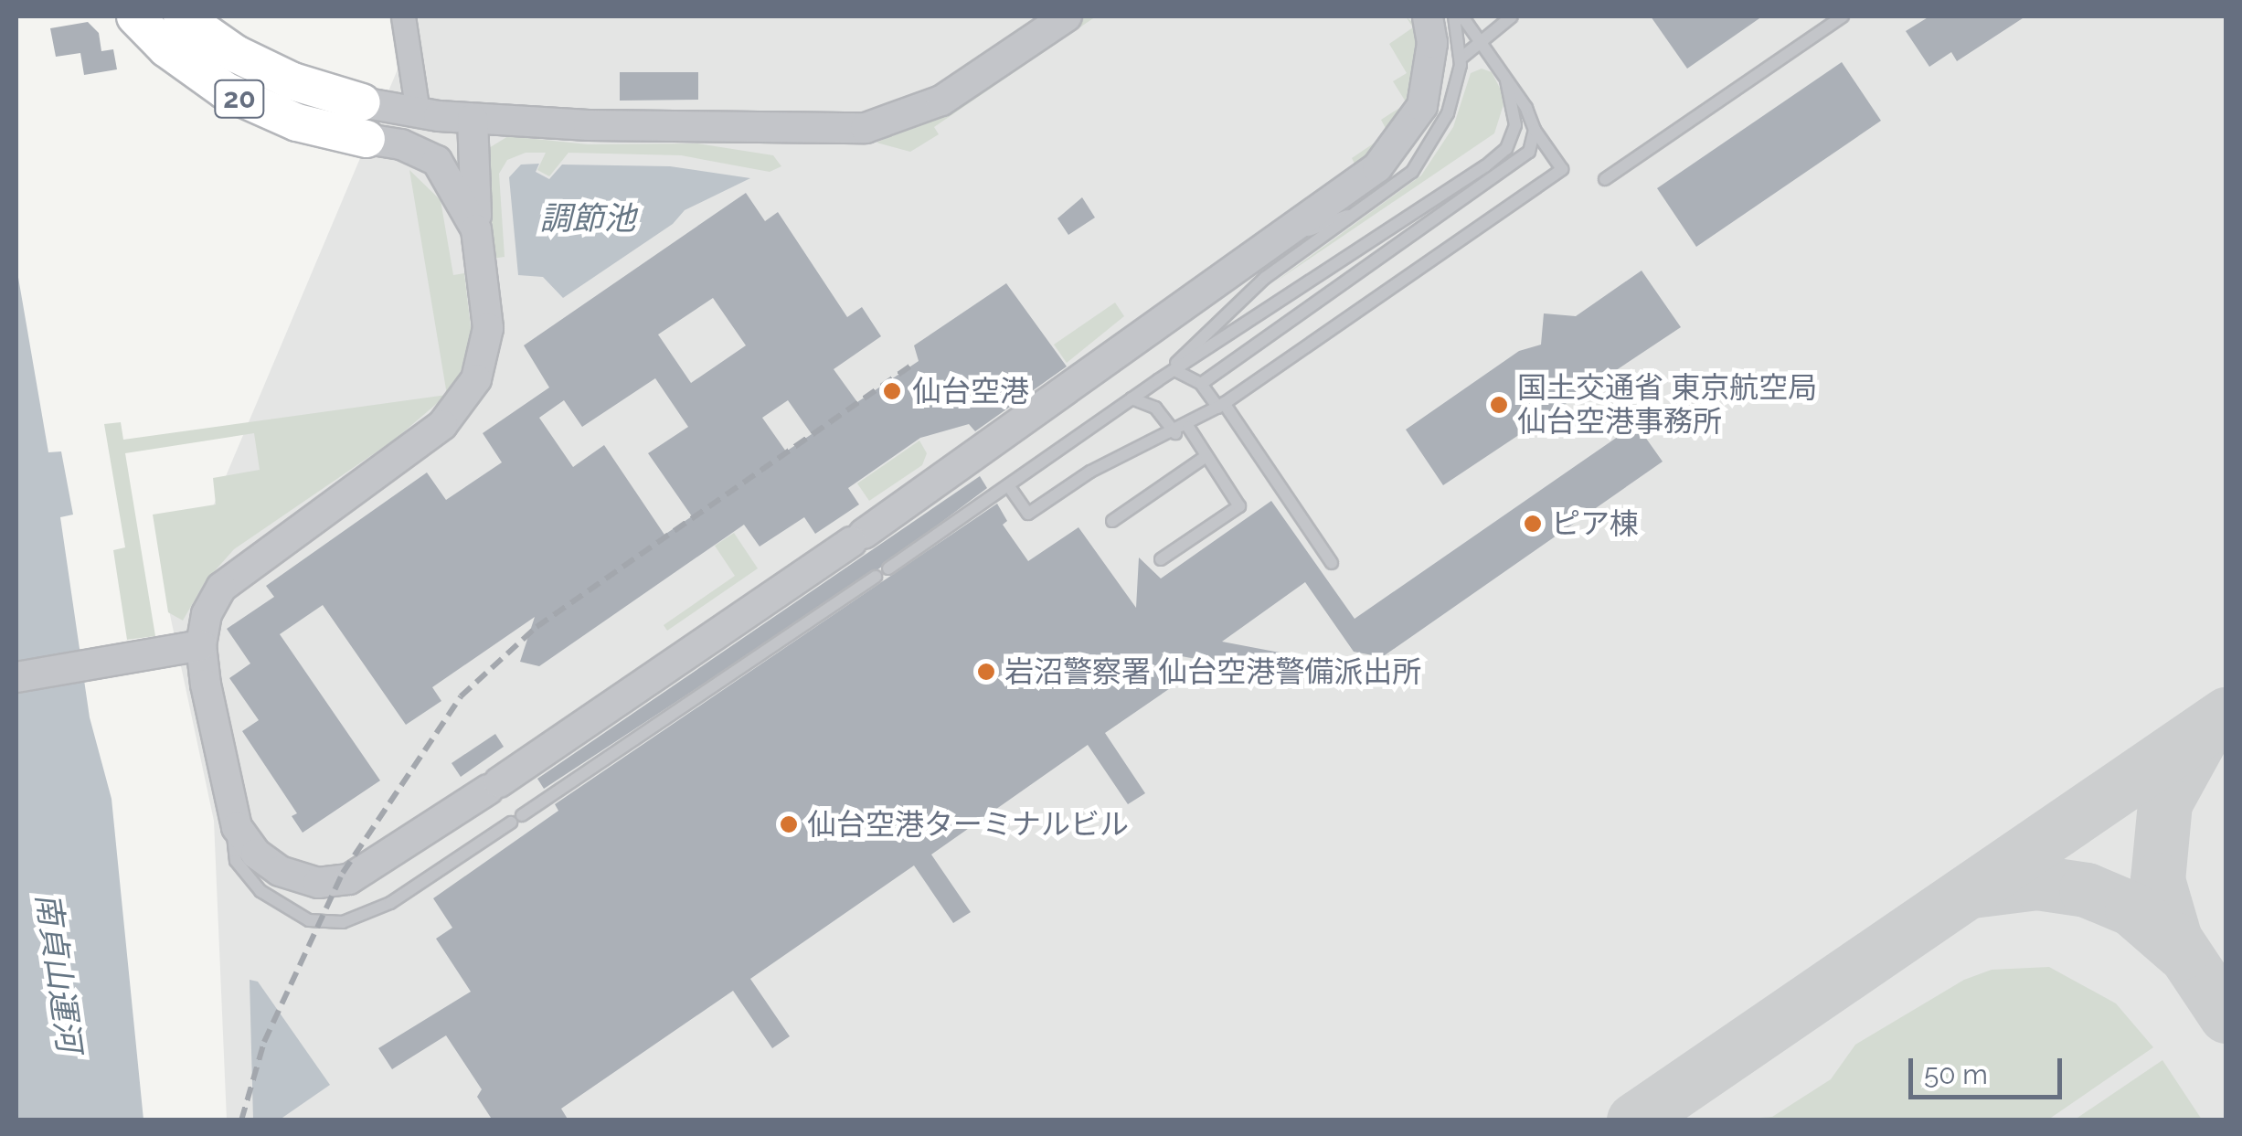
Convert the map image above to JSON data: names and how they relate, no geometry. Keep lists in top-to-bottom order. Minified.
{"streets":{"main road":["20"]},"water":["調節池","南貞山運河"],"places":["仙台空港","国土交通省 東京航空局 仙台空港事務所","ピア棟","岩沼警察署 仙台空港警備派出所","仙台空港ターミナルビル"],"scale_bar":"50 m"}
